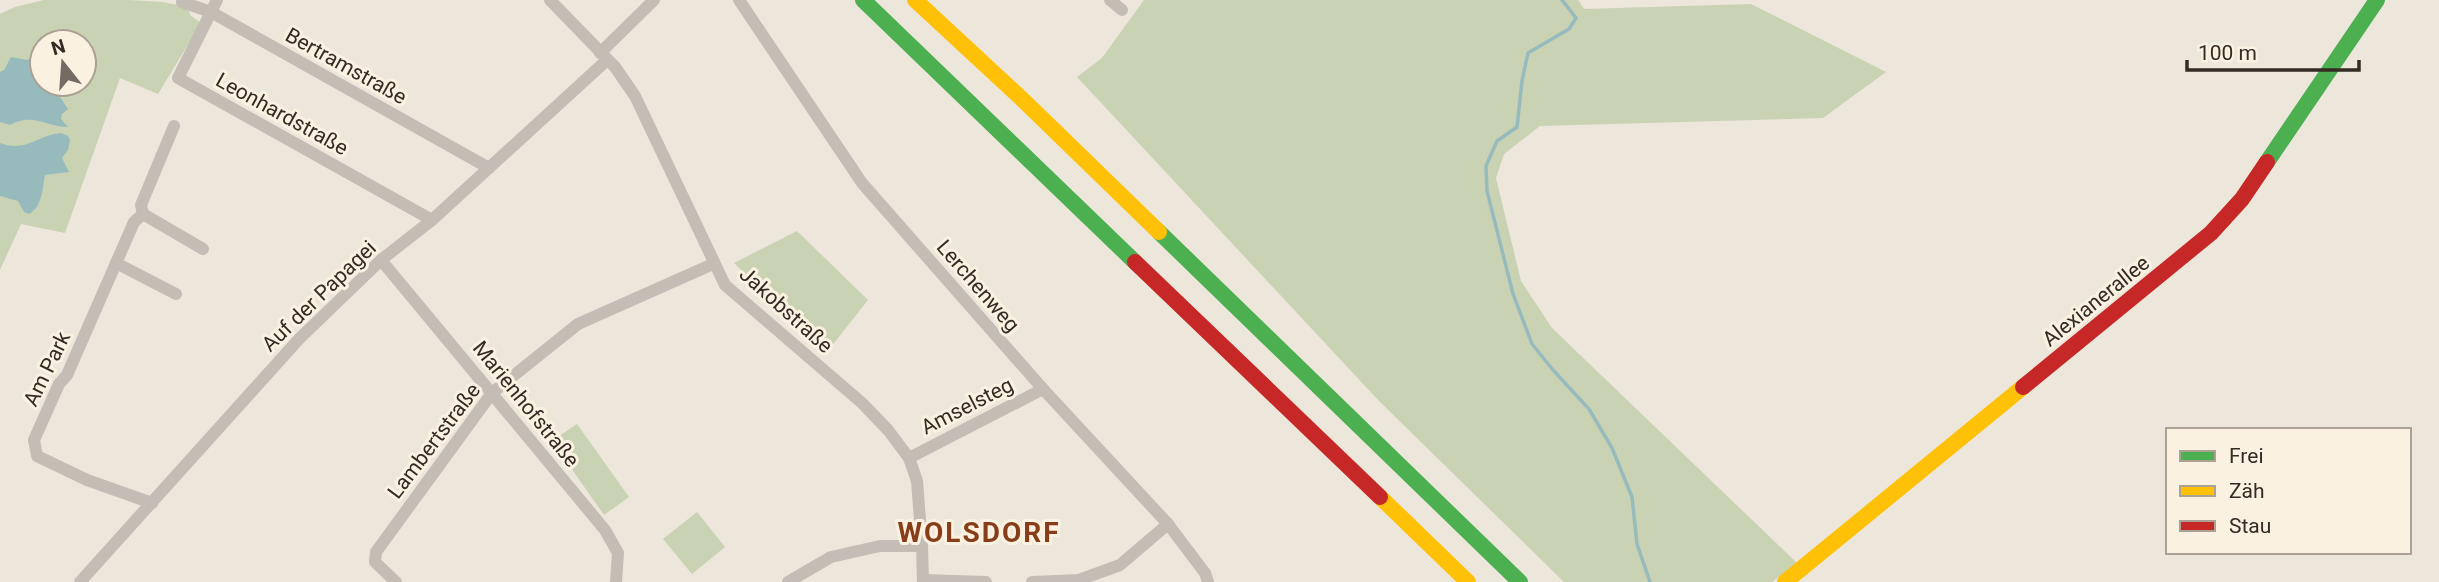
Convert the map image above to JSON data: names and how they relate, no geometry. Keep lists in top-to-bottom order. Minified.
{"streets":{"main road":["Alexianerallee"],"street":["Bertramstraße","Leonhardstraße","Lerchenweg","Auf der Papagei","Jakobstraße","Am Park","Marienhofstraße","Amselsteg","Lambertstraße"]},"crossings":[["Bertramstraße","Leonhardstraße"],["Bertramstraße","Auf der Papagei"],["Leonhardstraße","Auf der Papagei"],["Lerchenweg","Amselsteg"],["Auf der Papagei","Jakobstraße"],["Auf der Papagei","Am Park"],["Auf der Papagei","Marienhofstraße"],["Jakobstraße","Amselsteg"],["Jakobstraße","Lambertstraße"],["Marienhofstraße","Lambertstraße"]],"districts":["WOLSDORF"],"legend":["Frei","Zäh","Stau"],"scale_bar":"100 m","north":"top"}
